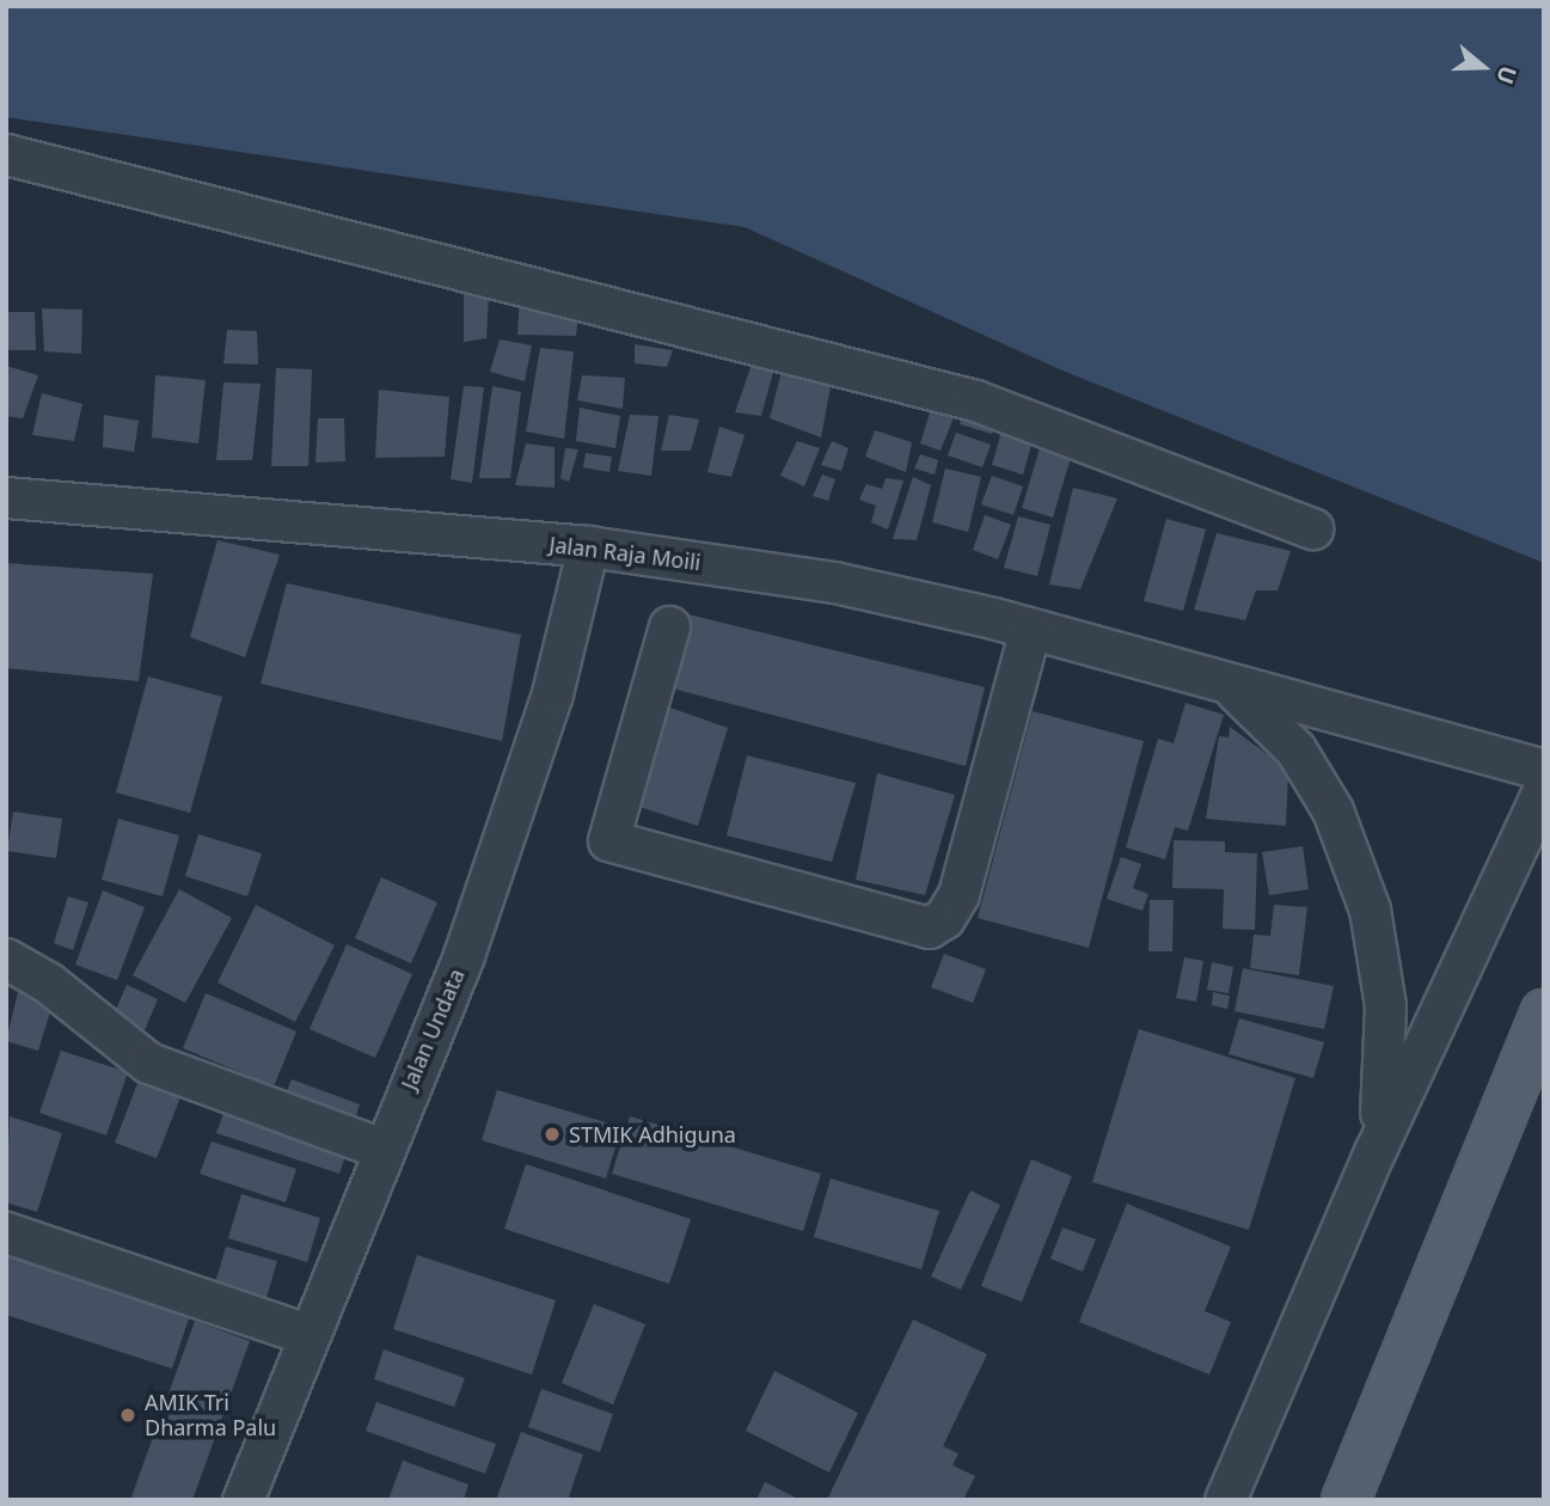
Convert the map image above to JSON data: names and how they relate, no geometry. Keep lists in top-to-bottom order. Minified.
{"streets":{"street":["Jalan Raja Moili","Jalan Undata"]},"crossings":[["Jalan Raja Moili","Jalan Undata"]],"places":["STMIK Adhiguna","AMIK Tri Dharma Palu"],"north":"right"}
